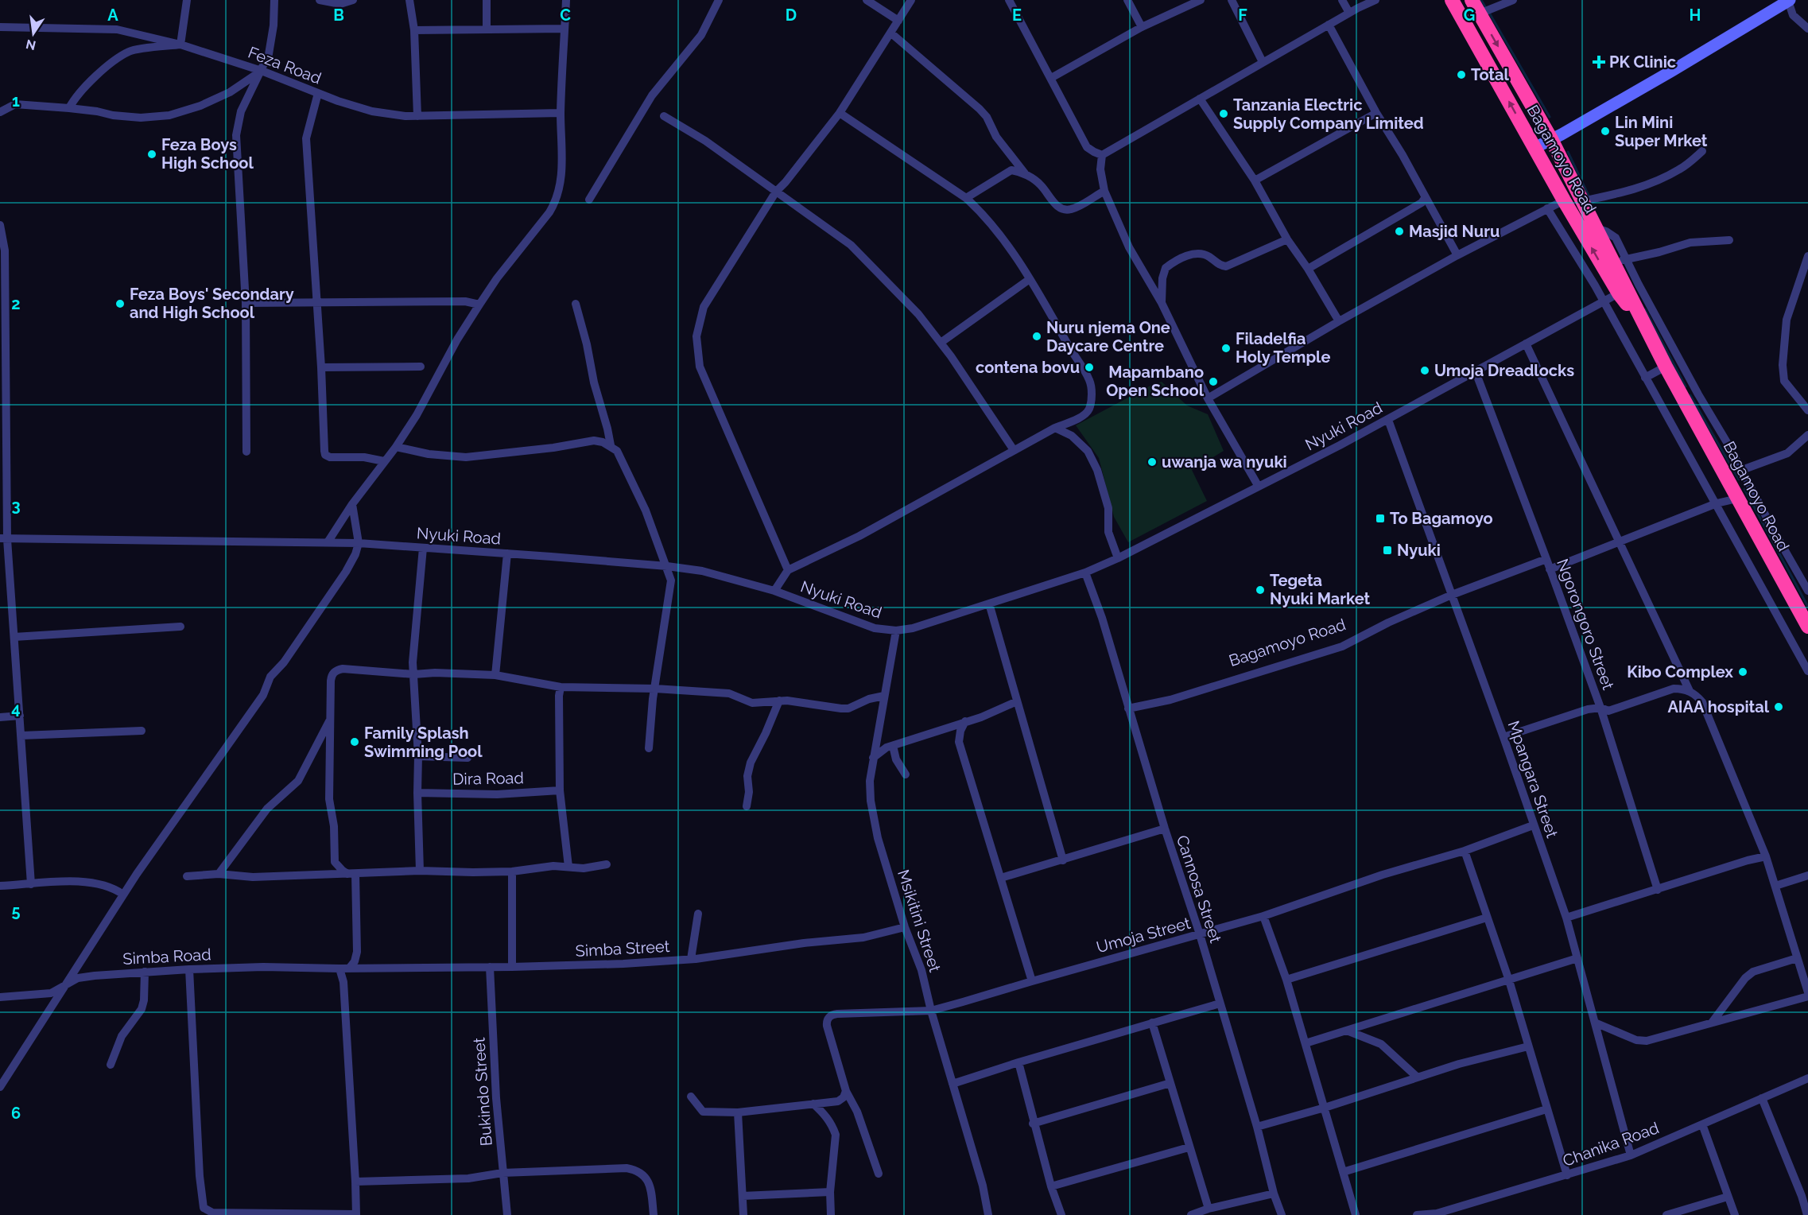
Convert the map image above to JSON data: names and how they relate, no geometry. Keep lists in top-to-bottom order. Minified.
{"streets":{"highway":["Bagamoyo Road"],"street":["Feza Road","Nyuki Road","Ngorongoro Street","Dira Road","Mpangara Street","Cannosa Street","Msikitini Street","Umoja Street","Simba Street","Simba Road","Bukindo Street","Chanika Road"]},"crossings":[["Bagamoyo Road","Nyuki Road"],["Bagamoyo Road","Ngorongoro Street"],["Bagamoyo Road","Mpangara Street"],["Bagamoyo Road","Cannosa Street"],["Nyuki Road","Ngorongoro Street"],["Nyuki Road","Mpangara Street"],["Nyuki Road","Cannosa Street"],["Nyuki Road","Msikitini Street"],["Mpangara Street","Umoja Street"],["Mpangara Street","Chanika Road"],["Cannosa Street","Umoja Street"],["Msikitini Street","Umoja Street"],["Msikitini Street","Simba Street"],["Simba Street","Simba Road"],["Simba Street","Bukindo Street"]],"places":{"health":["PK Clinic"],"other":["Total","Tanzania Electric Supply Company Limited","Lin Mini Super Mrket","Feza Boys High School","Masjid Nuru","Feza Boys' Secondary and High School","Nuru njema One Daycare Centre","Filadelfia Holy Temple","contena bovu","Umoja Dreadlocks","Mapambano Open School","uwanja wa nyuki","Tegeta Nyuki Market","Kibo Complex","AIAA hospital","Family Splash Swimming Pool"],"transit":["To Bagamoyo","Nyuki"]},"north":"bottom","grid":{"columns":["A","B","C","D","E","F","G","H"],"rows":["1","2","3","4","5","6"]}}
